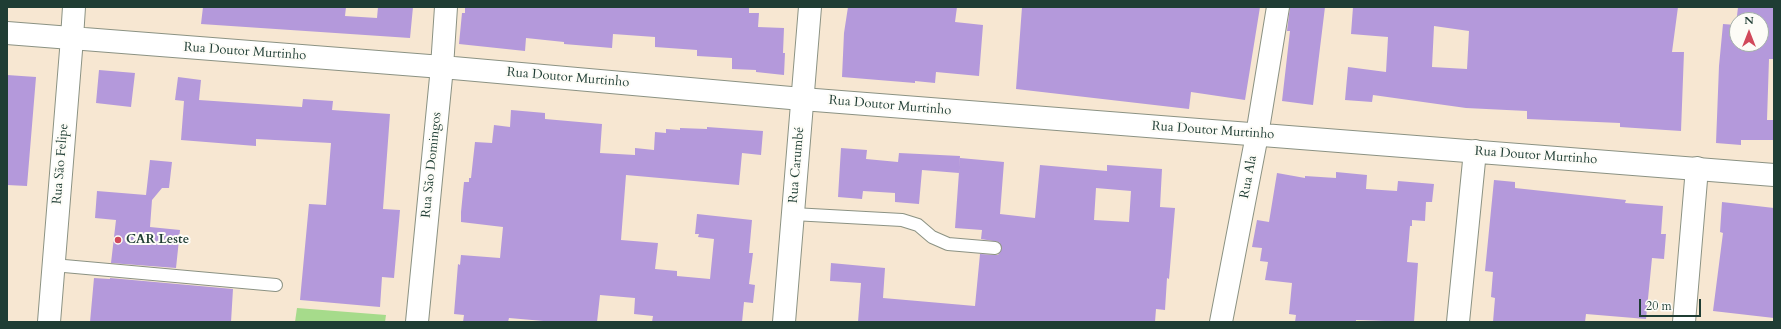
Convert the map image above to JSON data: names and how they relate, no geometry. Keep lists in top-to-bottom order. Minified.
{"streets":{"street":["Rua Doutor Murtinho","Rua São Felipe","Rua São Domingos","Rua Carumbé","Rua Ala"]},"crossings":[["Rua Doutor Murtinho","Rua São Felipe"],["Rua Doutor Murtinho","Rua São Domingos"],["Rua Doutor Murtinho","Rua Carumbé"],["Rua Doutor Murtinho","Rua Ala"]],"places":["CAR Leste"],"scale_bar":"20 m","north":"top"}
